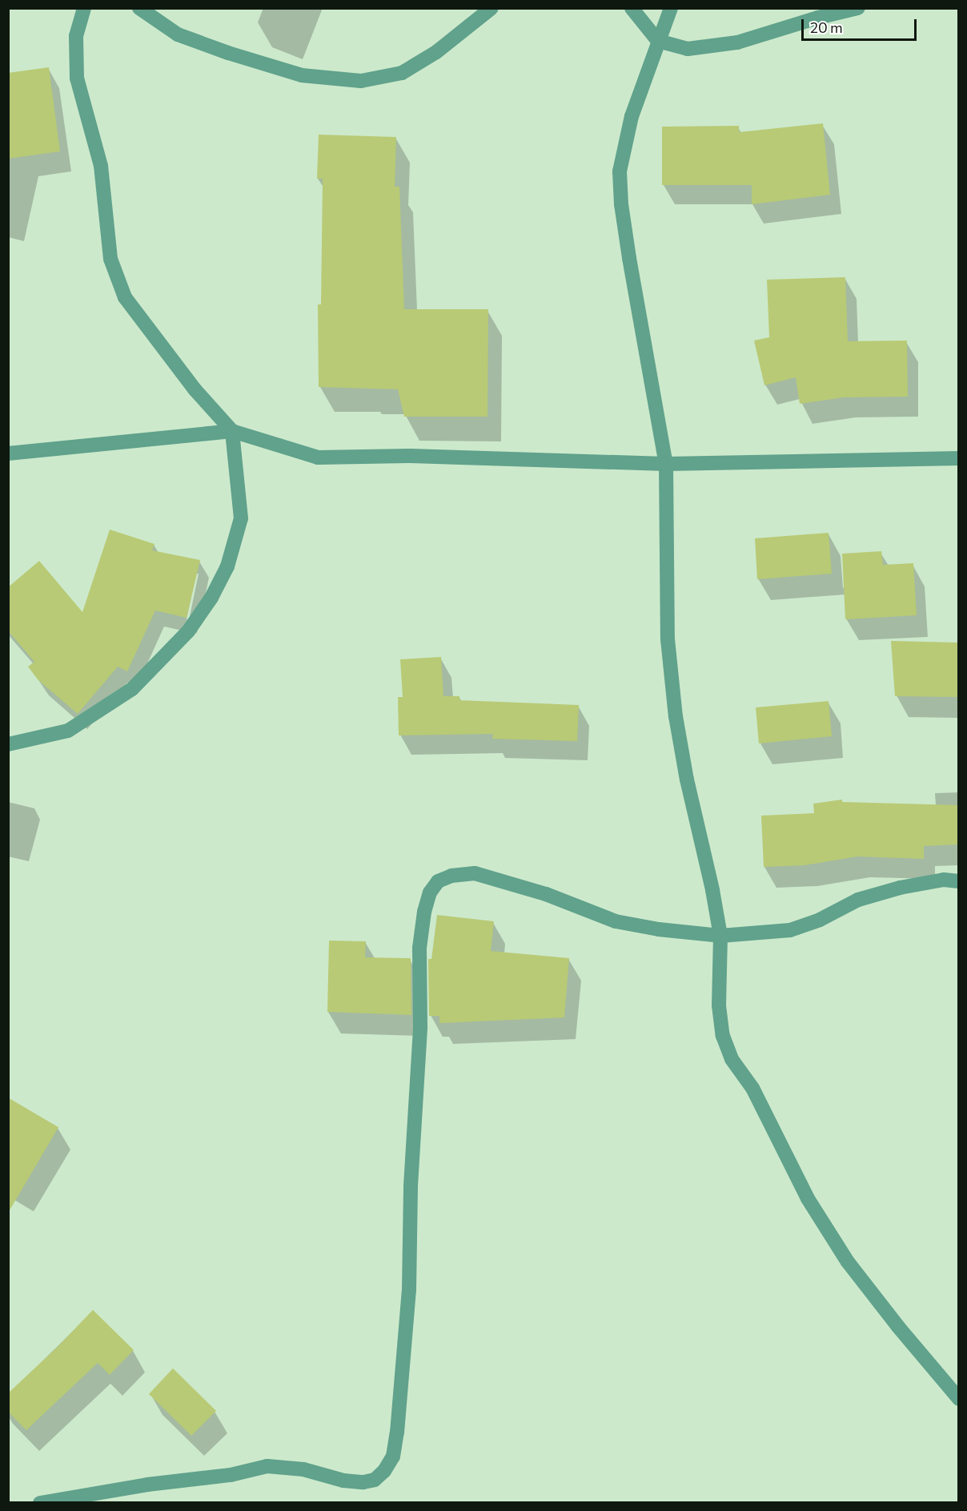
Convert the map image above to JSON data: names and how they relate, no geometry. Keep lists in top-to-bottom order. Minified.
{"scale_bar":"20 m"}
